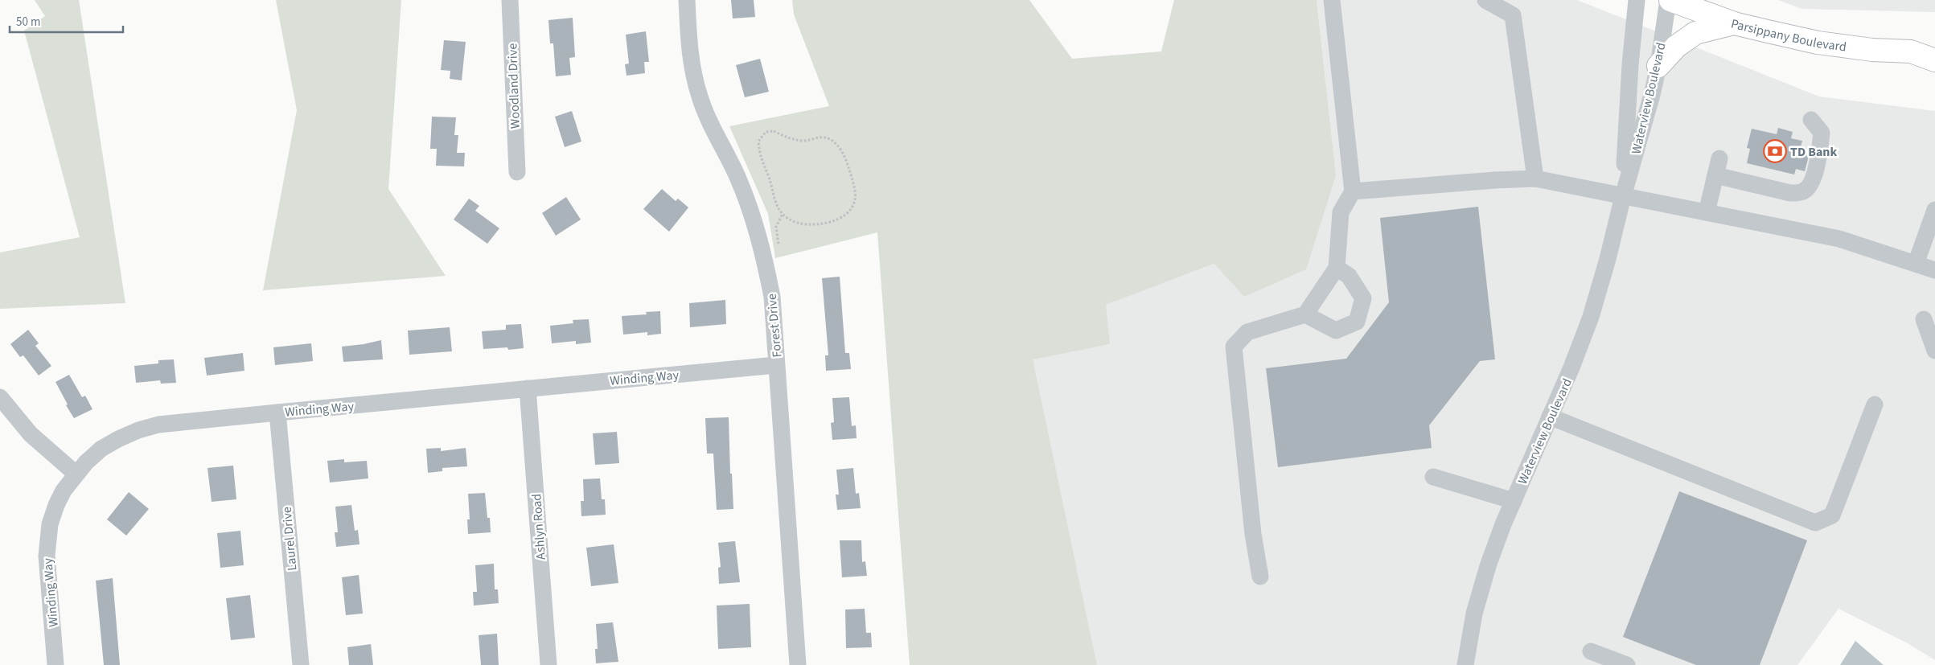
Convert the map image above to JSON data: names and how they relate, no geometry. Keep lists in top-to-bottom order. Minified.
{"streets":{"main road":["Parsippany Boulevard"],"street":["Woodland Drive","Waterview Boulevard","Forest Drive","Winding Way","Ashlyn Road","Laurel Drive"]},"crossings":[["Parsippany Boulevard","Waterview Boulevard"],["Forest Drive","Winding Way"],["Winding Way","Ashlyn Road"],["Winding Way","Laurel Drive"]],"places":{"bank":["TD Bank"]},"scale_bar":"50 m"}
